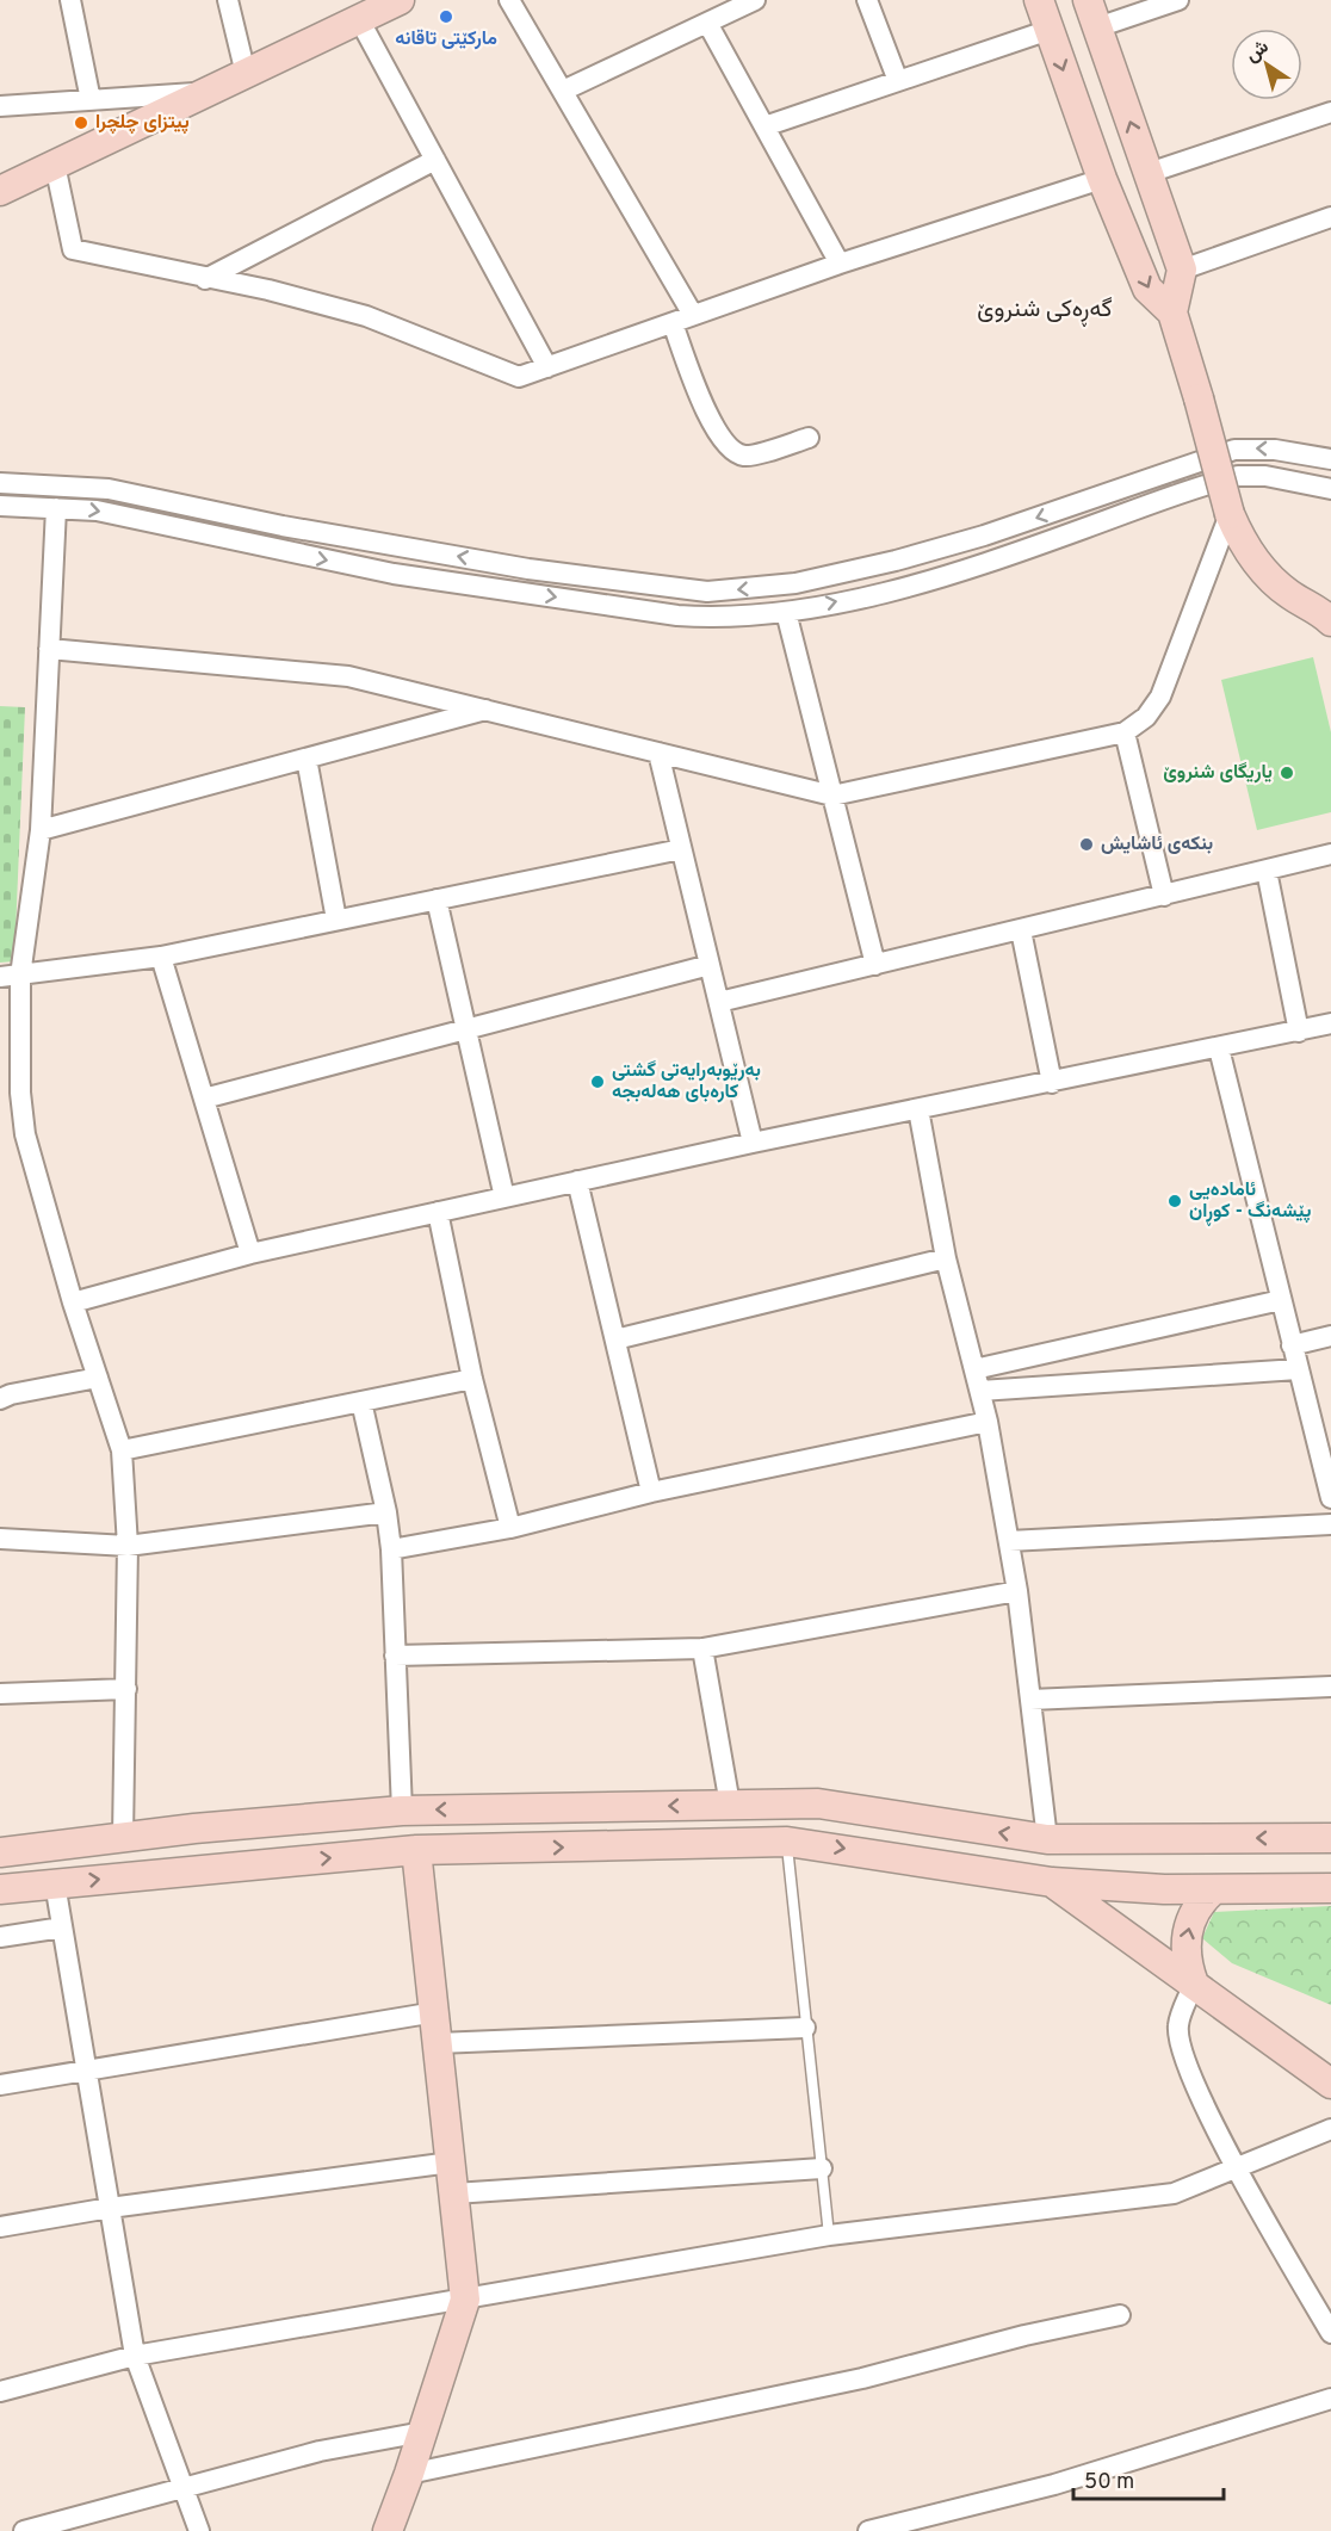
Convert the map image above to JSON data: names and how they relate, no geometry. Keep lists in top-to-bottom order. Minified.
{"districts":["گەڕەکی شنروێ"],"places":["مارکێتی تاقانە","پیتزای چلچرا","یاریگای شنروێ","بنکەی ئاشایش","بەرێوبەرایەتی گشتی کارەبای هەلەبجە","ئامادەیی پێشەنگ - کوڕان"],"scale_bar":"50 m","north":"top left"}
